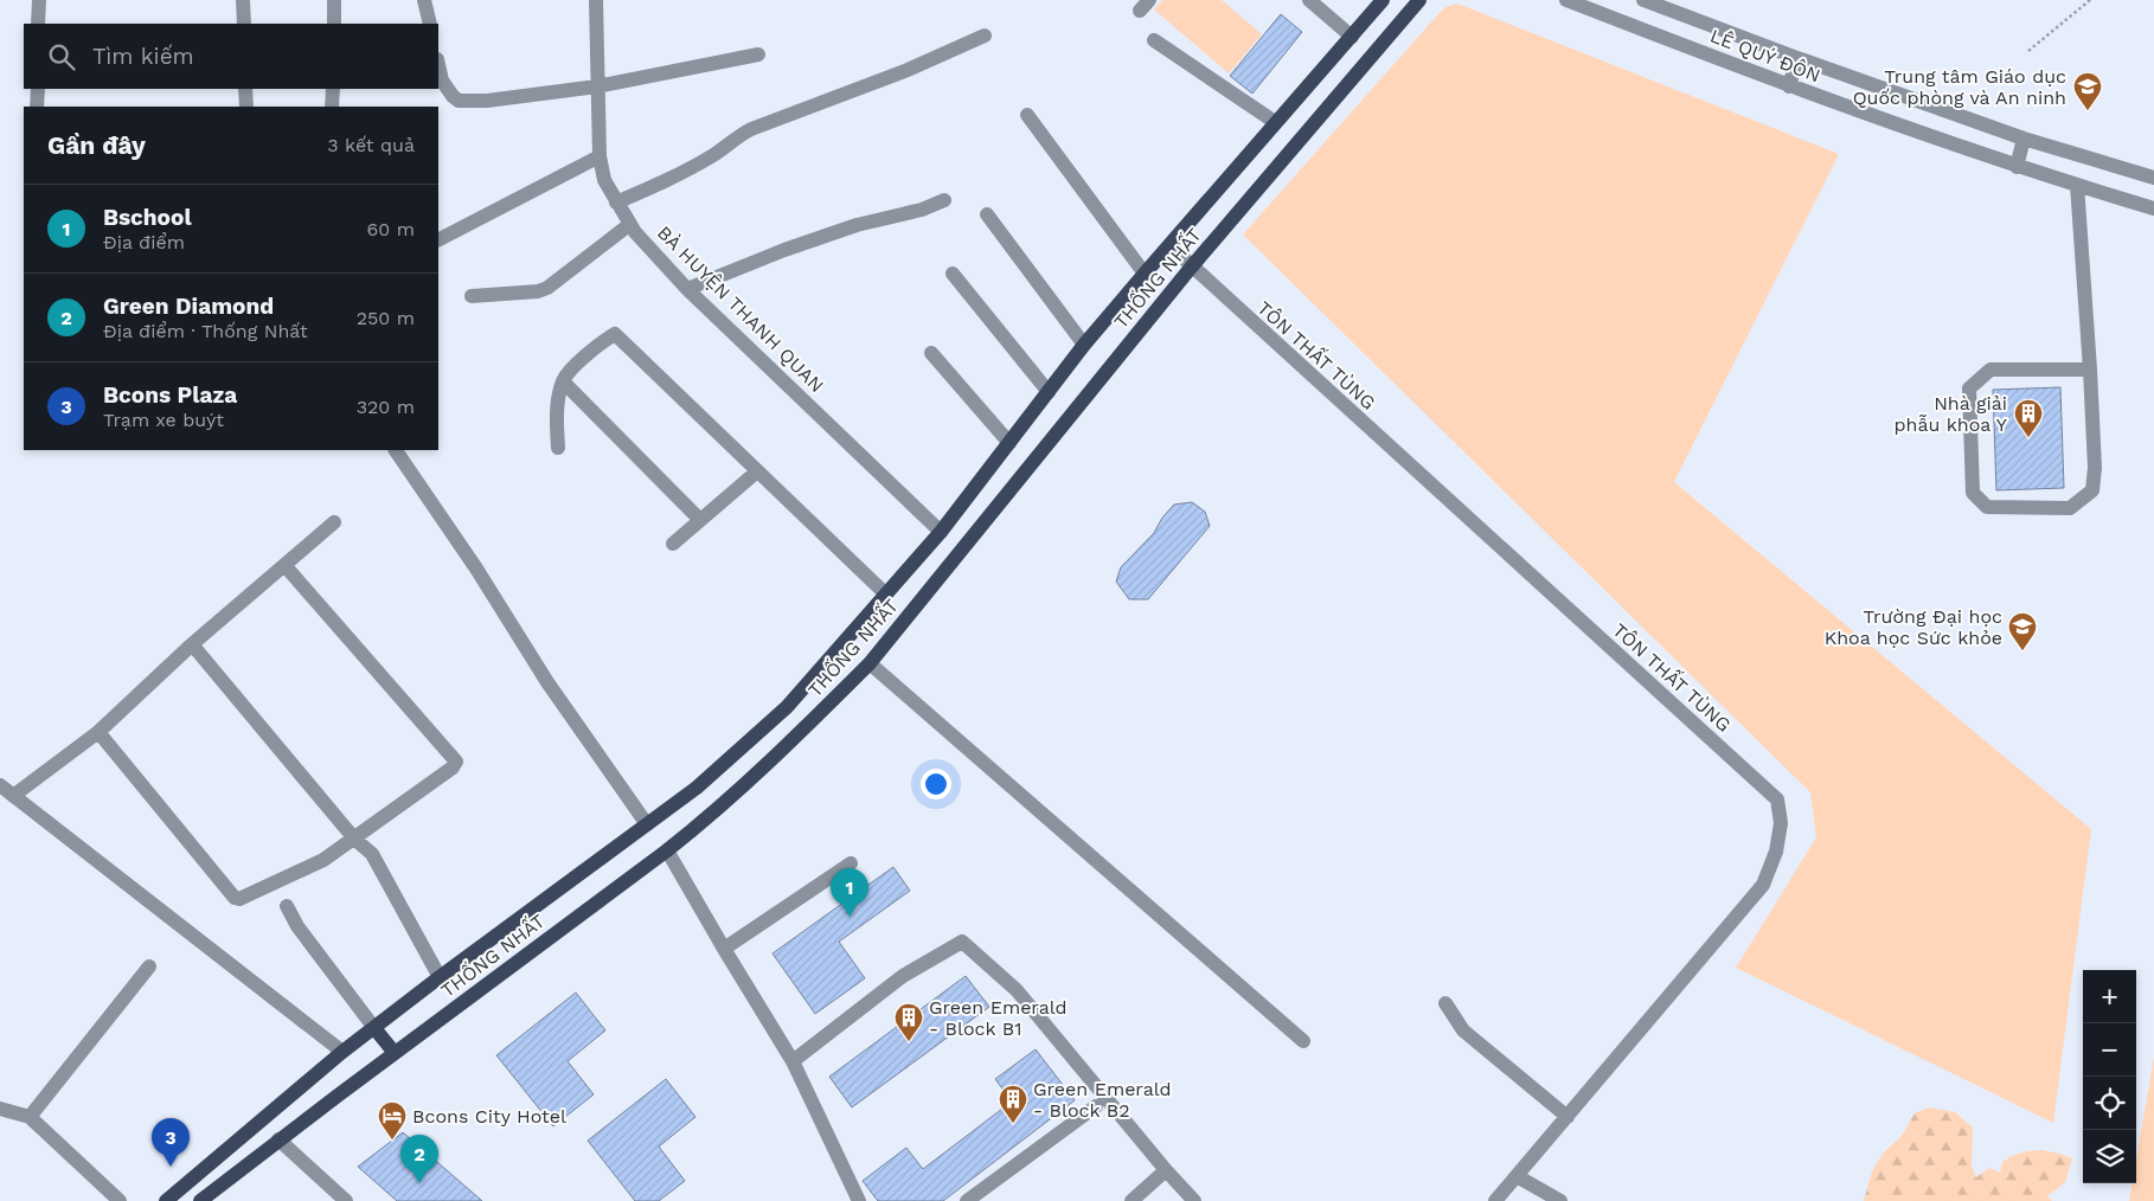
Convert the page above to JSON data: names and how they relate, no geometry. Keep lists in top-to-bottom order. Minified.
{"streets":{"main road":["THỐNG NHẤT"],"street":["LÊ QUÝ ĐÔN","BÀ HUYỆN THANH QUAN","TÔN THẤT TÙNG"]},"crossings":[["THỐNG NHẤT","BÀ HUYỆN THANH QUAN"],["THỐNG NHẤT","TÔN THẤT TÙNG"]],"places":{"school or university":["Trung tâm Giáo dục Quốc phòng và An ninh","Trường Đại học Khoa học Sức khỏe"],"building":["Nhà giải phẫu khoa Y","Green Emerald - Block B1","Green Emerald - Block B2"],"hotel":["Bcons City Hotel"]},"page":{"search":"Tìm kiếm","heading":["Gần đây","3 kết quả"],"list":[{"mark":"1","name":"Bschool","note":"Địa điểm","value":"60 m"},{"mark":"2","name":"Green Diamond","note":"Địa điểm · Thống Nhất","value":"250 m"},{"mark":"3","name":"Bcons Plaza","note":"Trạm xe buýt","value":"320 m"}],"pins":["1","3","2"],"map_buttons":["+","−"]}}
